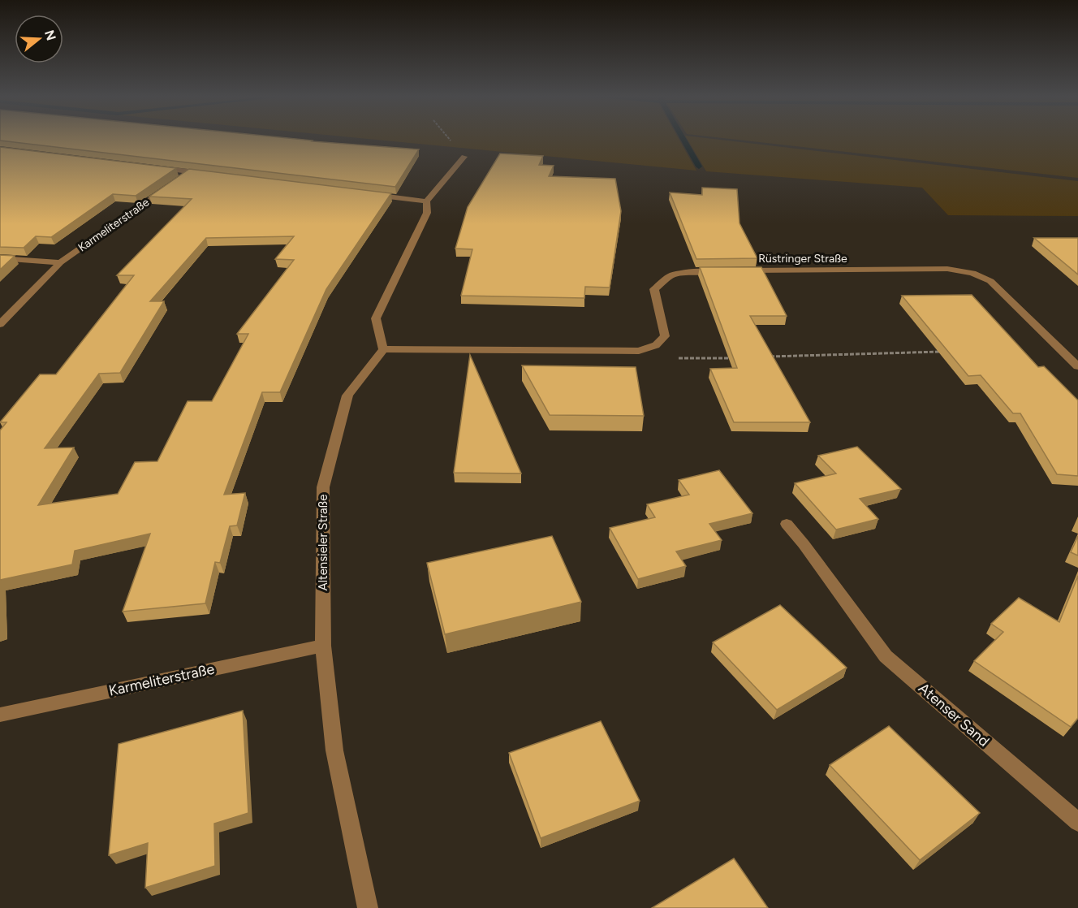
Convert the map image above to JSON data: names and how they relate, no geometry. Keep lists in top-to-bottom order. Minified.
{"streets":{"street":["Karmeliterstraße","Rüstringer Straße","Altensieler Straße","Atenser Sand"]},"crossings":[["Karmeliterstraße","Altensieler Straße"]],"north":"right"}
